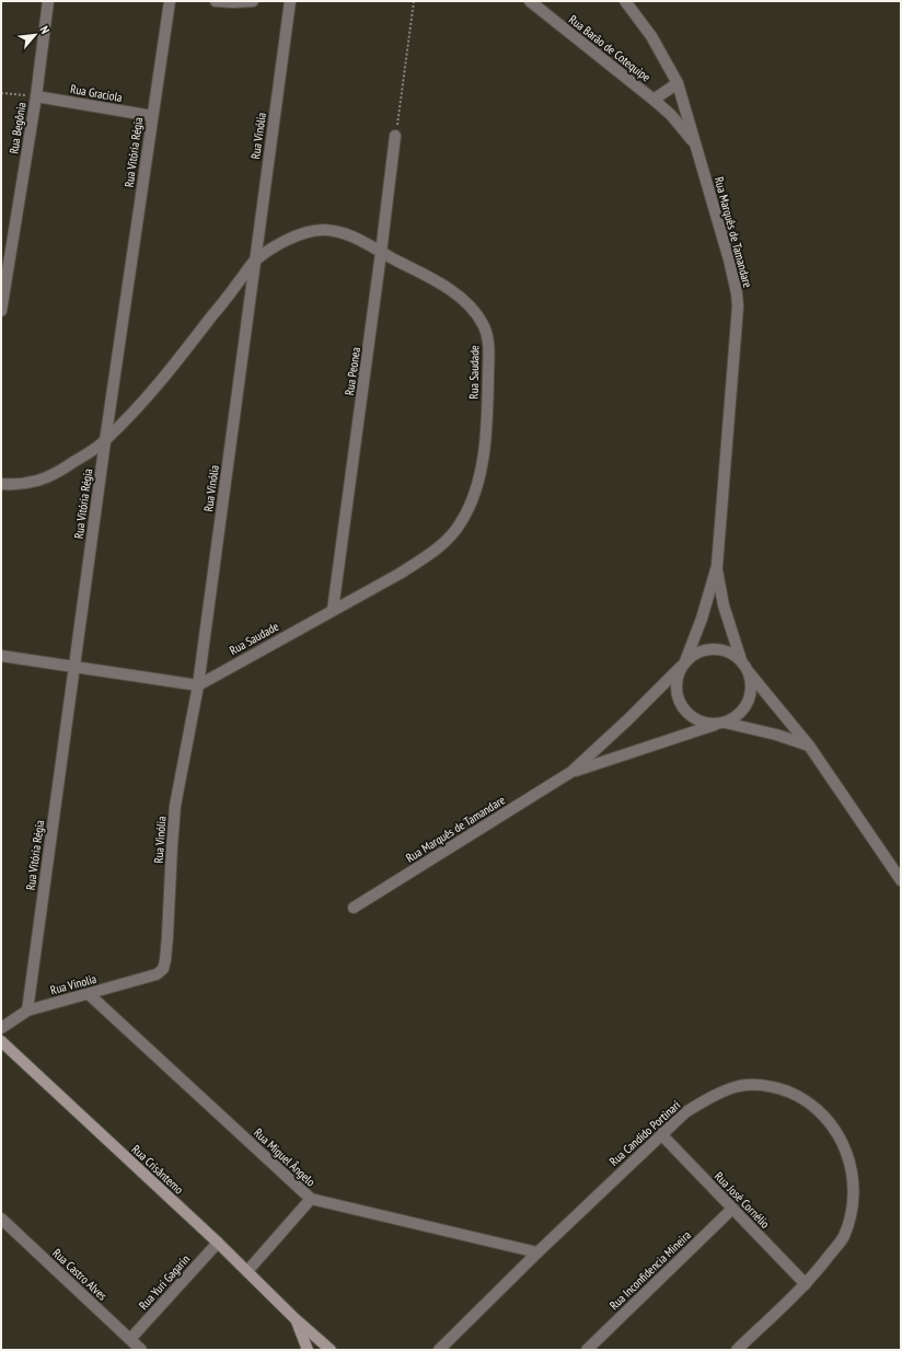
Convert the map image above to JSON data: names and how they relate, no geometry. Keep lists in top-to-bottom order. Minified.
{"streets":{"main road":["Rua Crisântemo"],"street":["Rua Barão de Cotequipe","Rua Graciola","Rua Begônia","Rua Vinólia","Rua Vitória Régia","Rua Marquês de Tamandare","Rua Peonea","Rua Saudade","Rua Vinolia","Rua Candido Portinari","Rua Miguel Ângelo","Rua José Cornélio","Rua Inconfidencia Mineira","Rua Castro Alves","Rua Yuri Gagarin"]},"crossings":[["Rua Barão de Cotequipe","Rua Marquês de Tamandare"],["Rua Graciola","Rua Begônia"],["Rua Graciola","Rua Vitória Régia"],["Rua Vinólia","Rua Saudade"],["Rua Vinólia","Rua Vinolia"],["Rua Vitória Régia","Rua Saudade"],["Rua Vitória Régia","Rua Vinolia"],["Rua Peonea","Rua Saudade"],["Rua Vinolia","Rua Miguel Ângelo"],["Rua Candido Portinari","Rua Miguel Ângelo"],["Rua Candido Portinari","Rua José Cornélio"],["Rua Crisântemo","Rua Yuri Gagarin"],["Rua José Cornélio","Rua Inconfidencia Mineira"],["Rua Castro Alves","Rua Yuri Gagarin"]],"north":"top right"}
